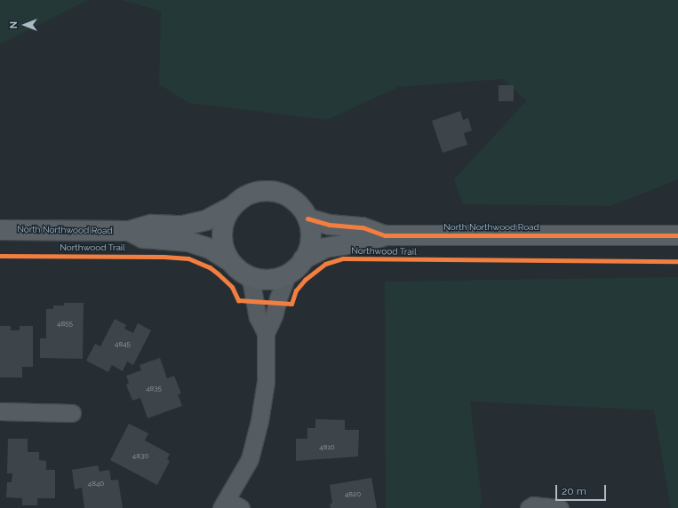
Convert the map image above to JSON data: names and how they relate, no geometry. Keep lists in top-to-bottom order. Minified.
{"streets":{"street":["North Northwood Road"],"cycle path":["Northwood Trail"]},"house_numbers":["4855","4845","4835","4810","4830","4840","4820"],"scale_bar":"20 m","north":"left"}
